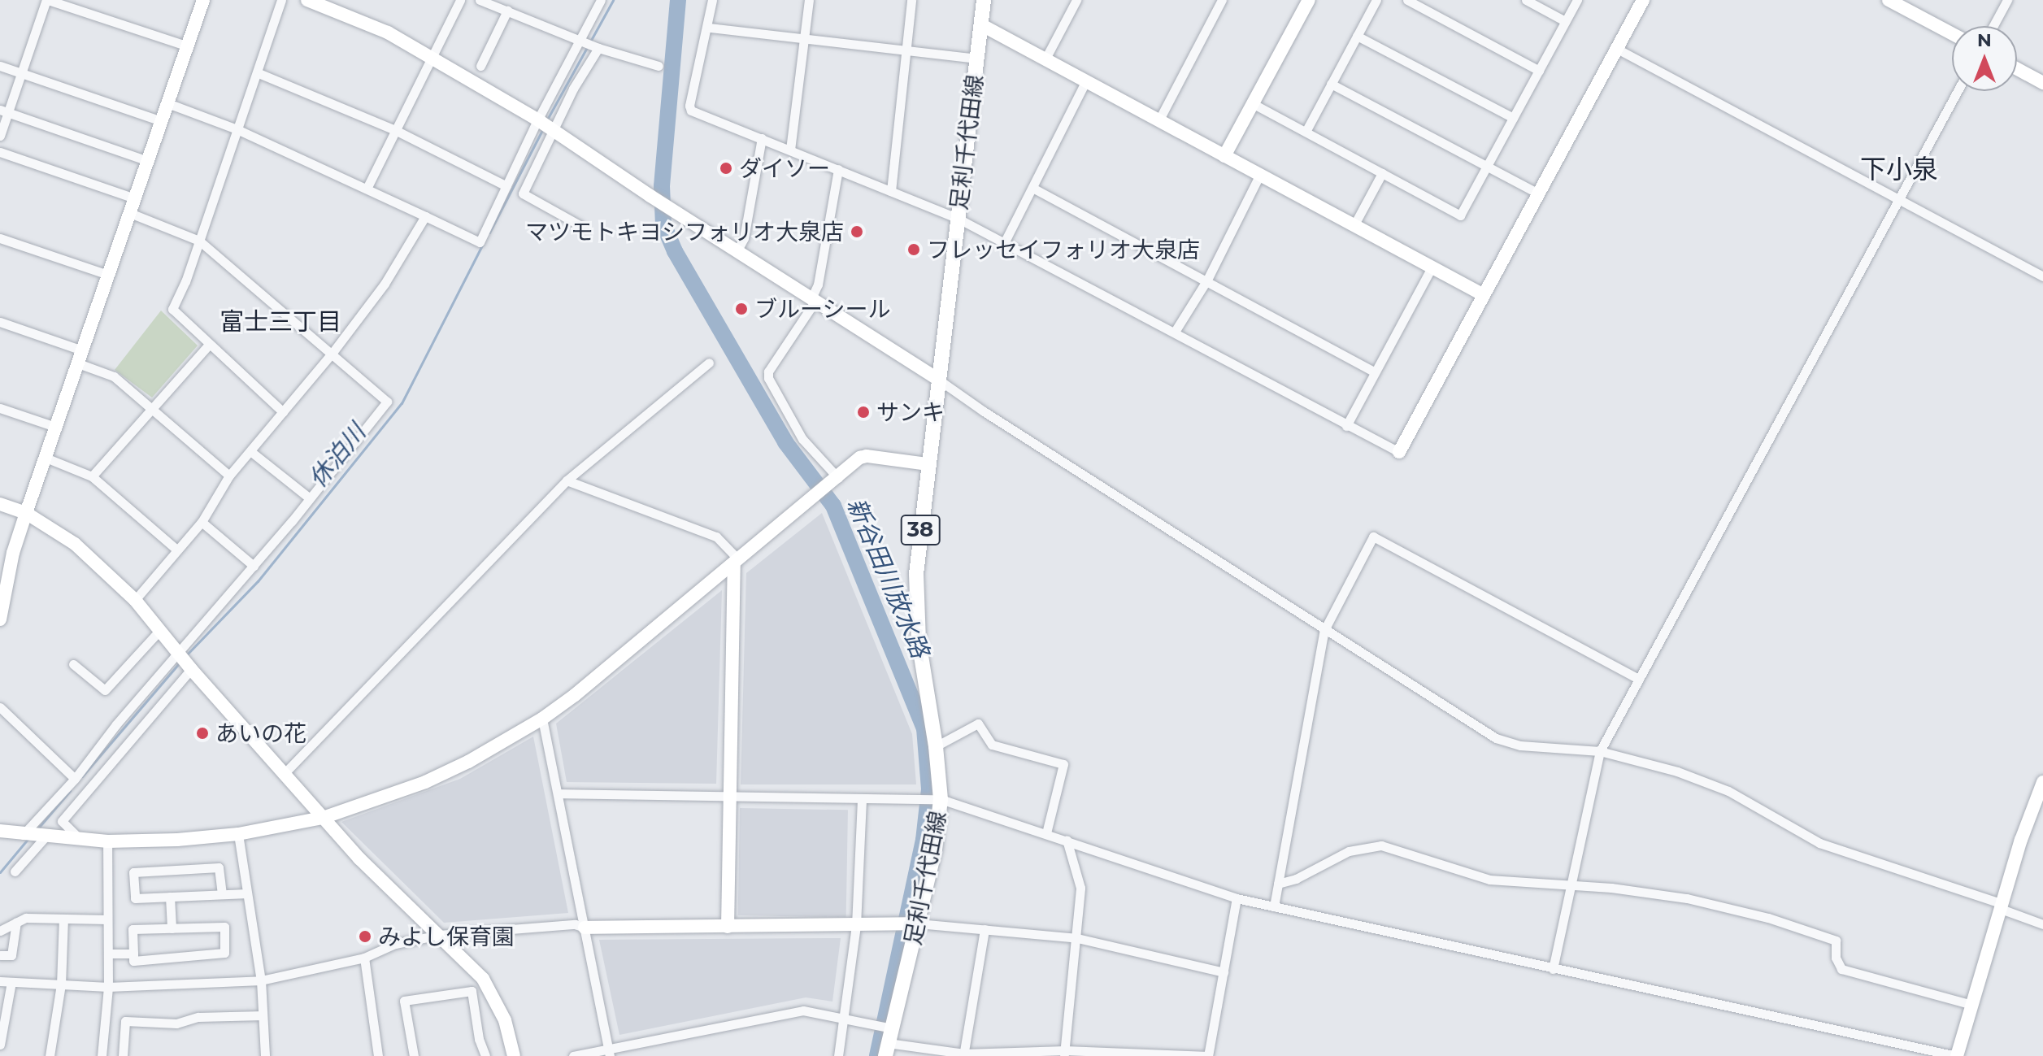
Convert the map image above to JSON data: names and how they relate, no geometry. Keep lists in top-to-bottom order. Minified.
{"streets":{"main road":["足利千代田線","38"]},"districts":["下小泉","富士三丁目"],"water":["休泊川","新谷田川放水路"],"places":["ダイソー","マツモトキヨシフォリオ大泉店","フレッセイフォリオ大泉店","ブルーシール","サンキ","あいの花","みよし保育園"],"north":"top"}
